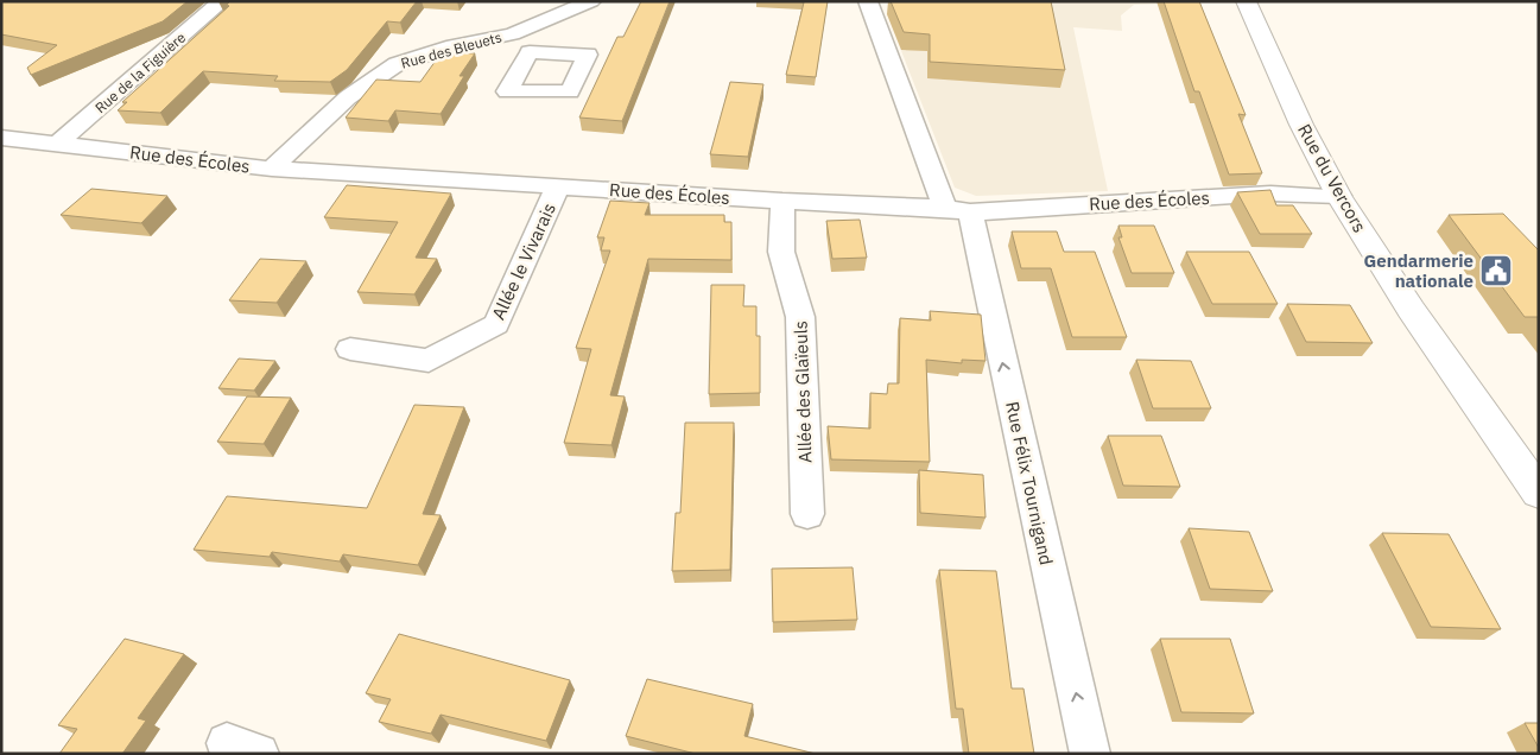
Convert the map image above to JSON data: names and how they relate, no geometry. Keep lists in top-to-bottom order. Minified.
{"streets":{"street":["Rue des Bleuets","Rue de la Figuière","Rue des Écoles","Rue du Vercors","Allée le Vivarais","Allée des Glaïeuls","Rue Félix Tournigand"]},"crossings":[["Rue des Bleuets","Rue des Écoles"],["Rue de la Figuière","Rue des Écoles"],["Rue des Écoles","Rue du Vercors"],["Rue des Écoles","Allée le Vivarais"],["Rue des Écoles","Allée des Glaïeuls"],["Rue des Écoles","Rue Félix Tournigand"]],"one_way":["Rue Félix Tournigand"],"places":{"public building":["Gendarmerie nationale"]}}
